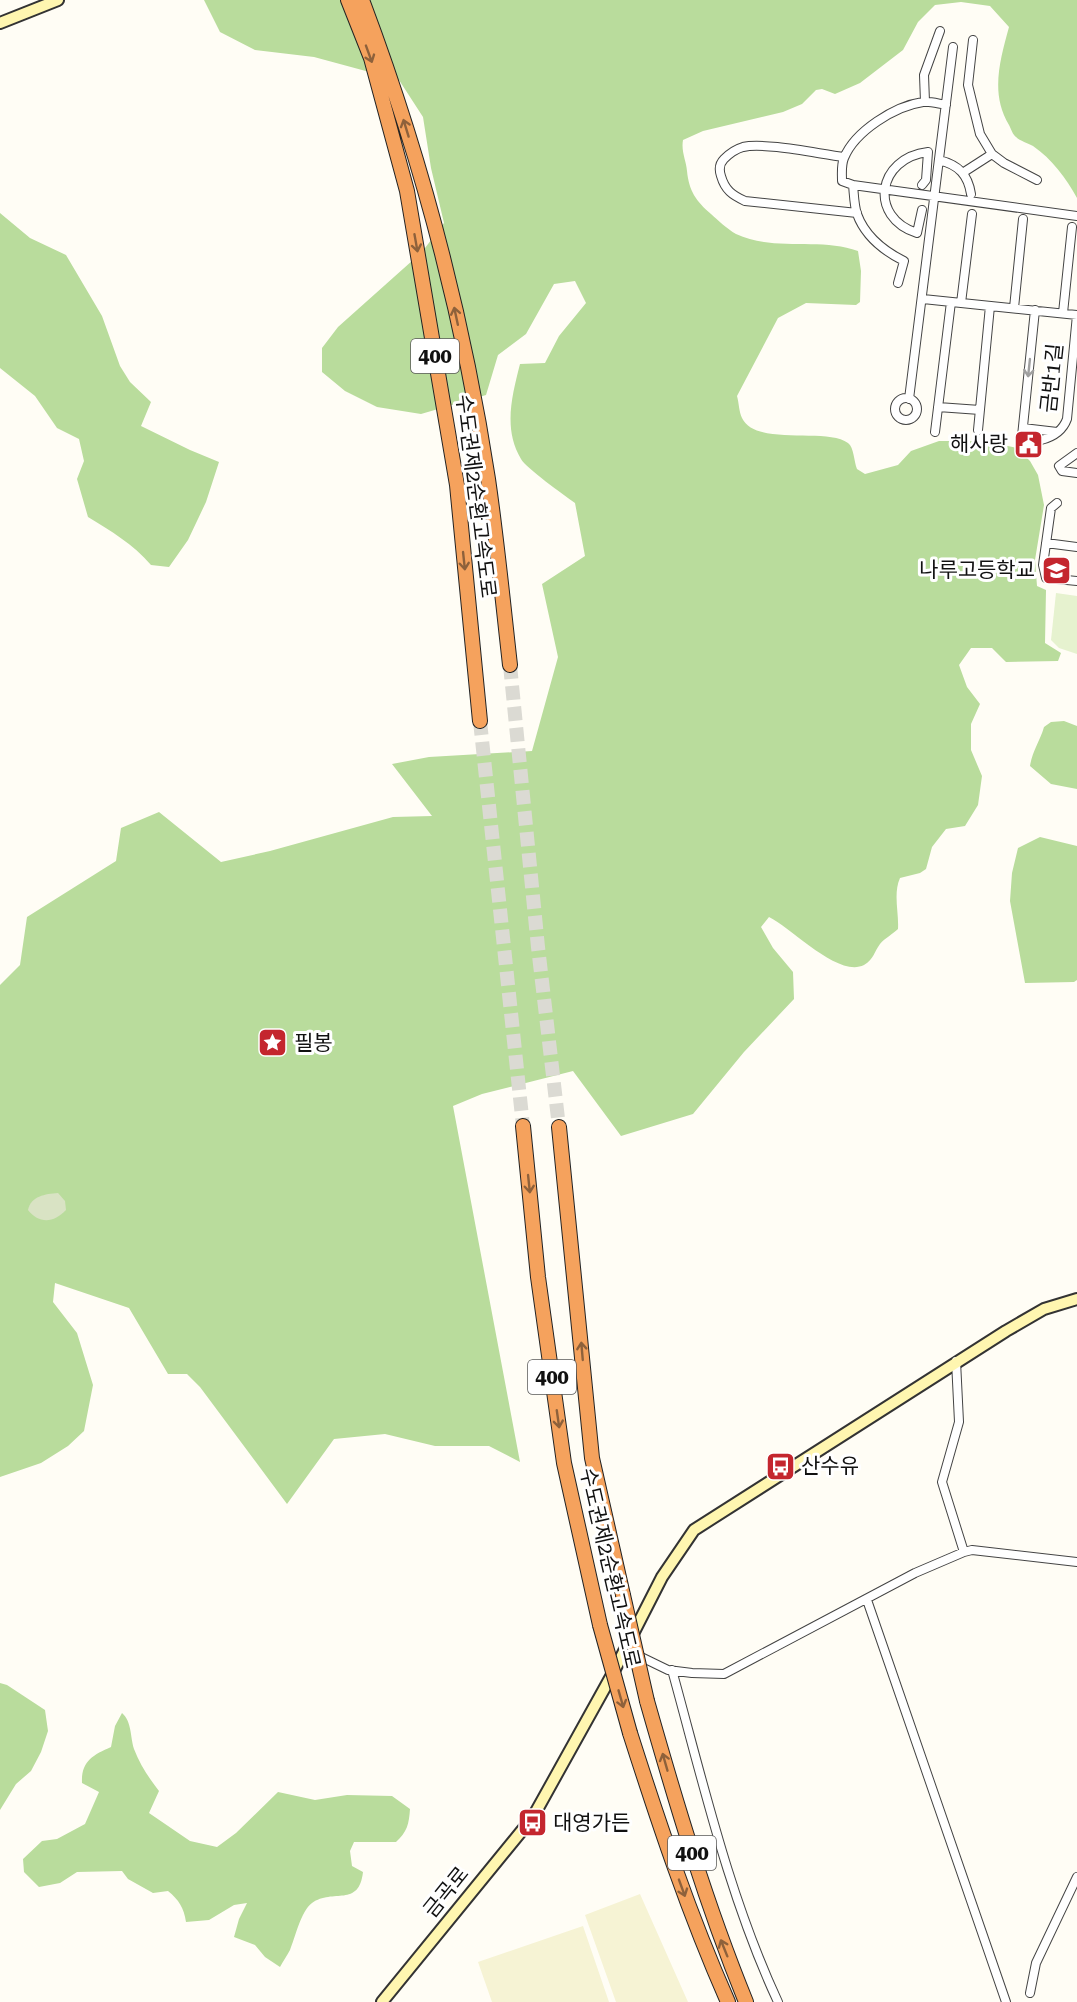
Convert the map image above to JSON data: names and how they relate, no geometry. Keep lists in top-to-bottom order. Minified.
{"streets":{"highway":["400","수도권제2순환고속도로"],"street":["금반1길","금곡로"]},"places":{"public building":["해사랑"],"school or university":["나루고등학교"],"place":["필봉"],"bus stop":["산수유","대영가든"]}}
